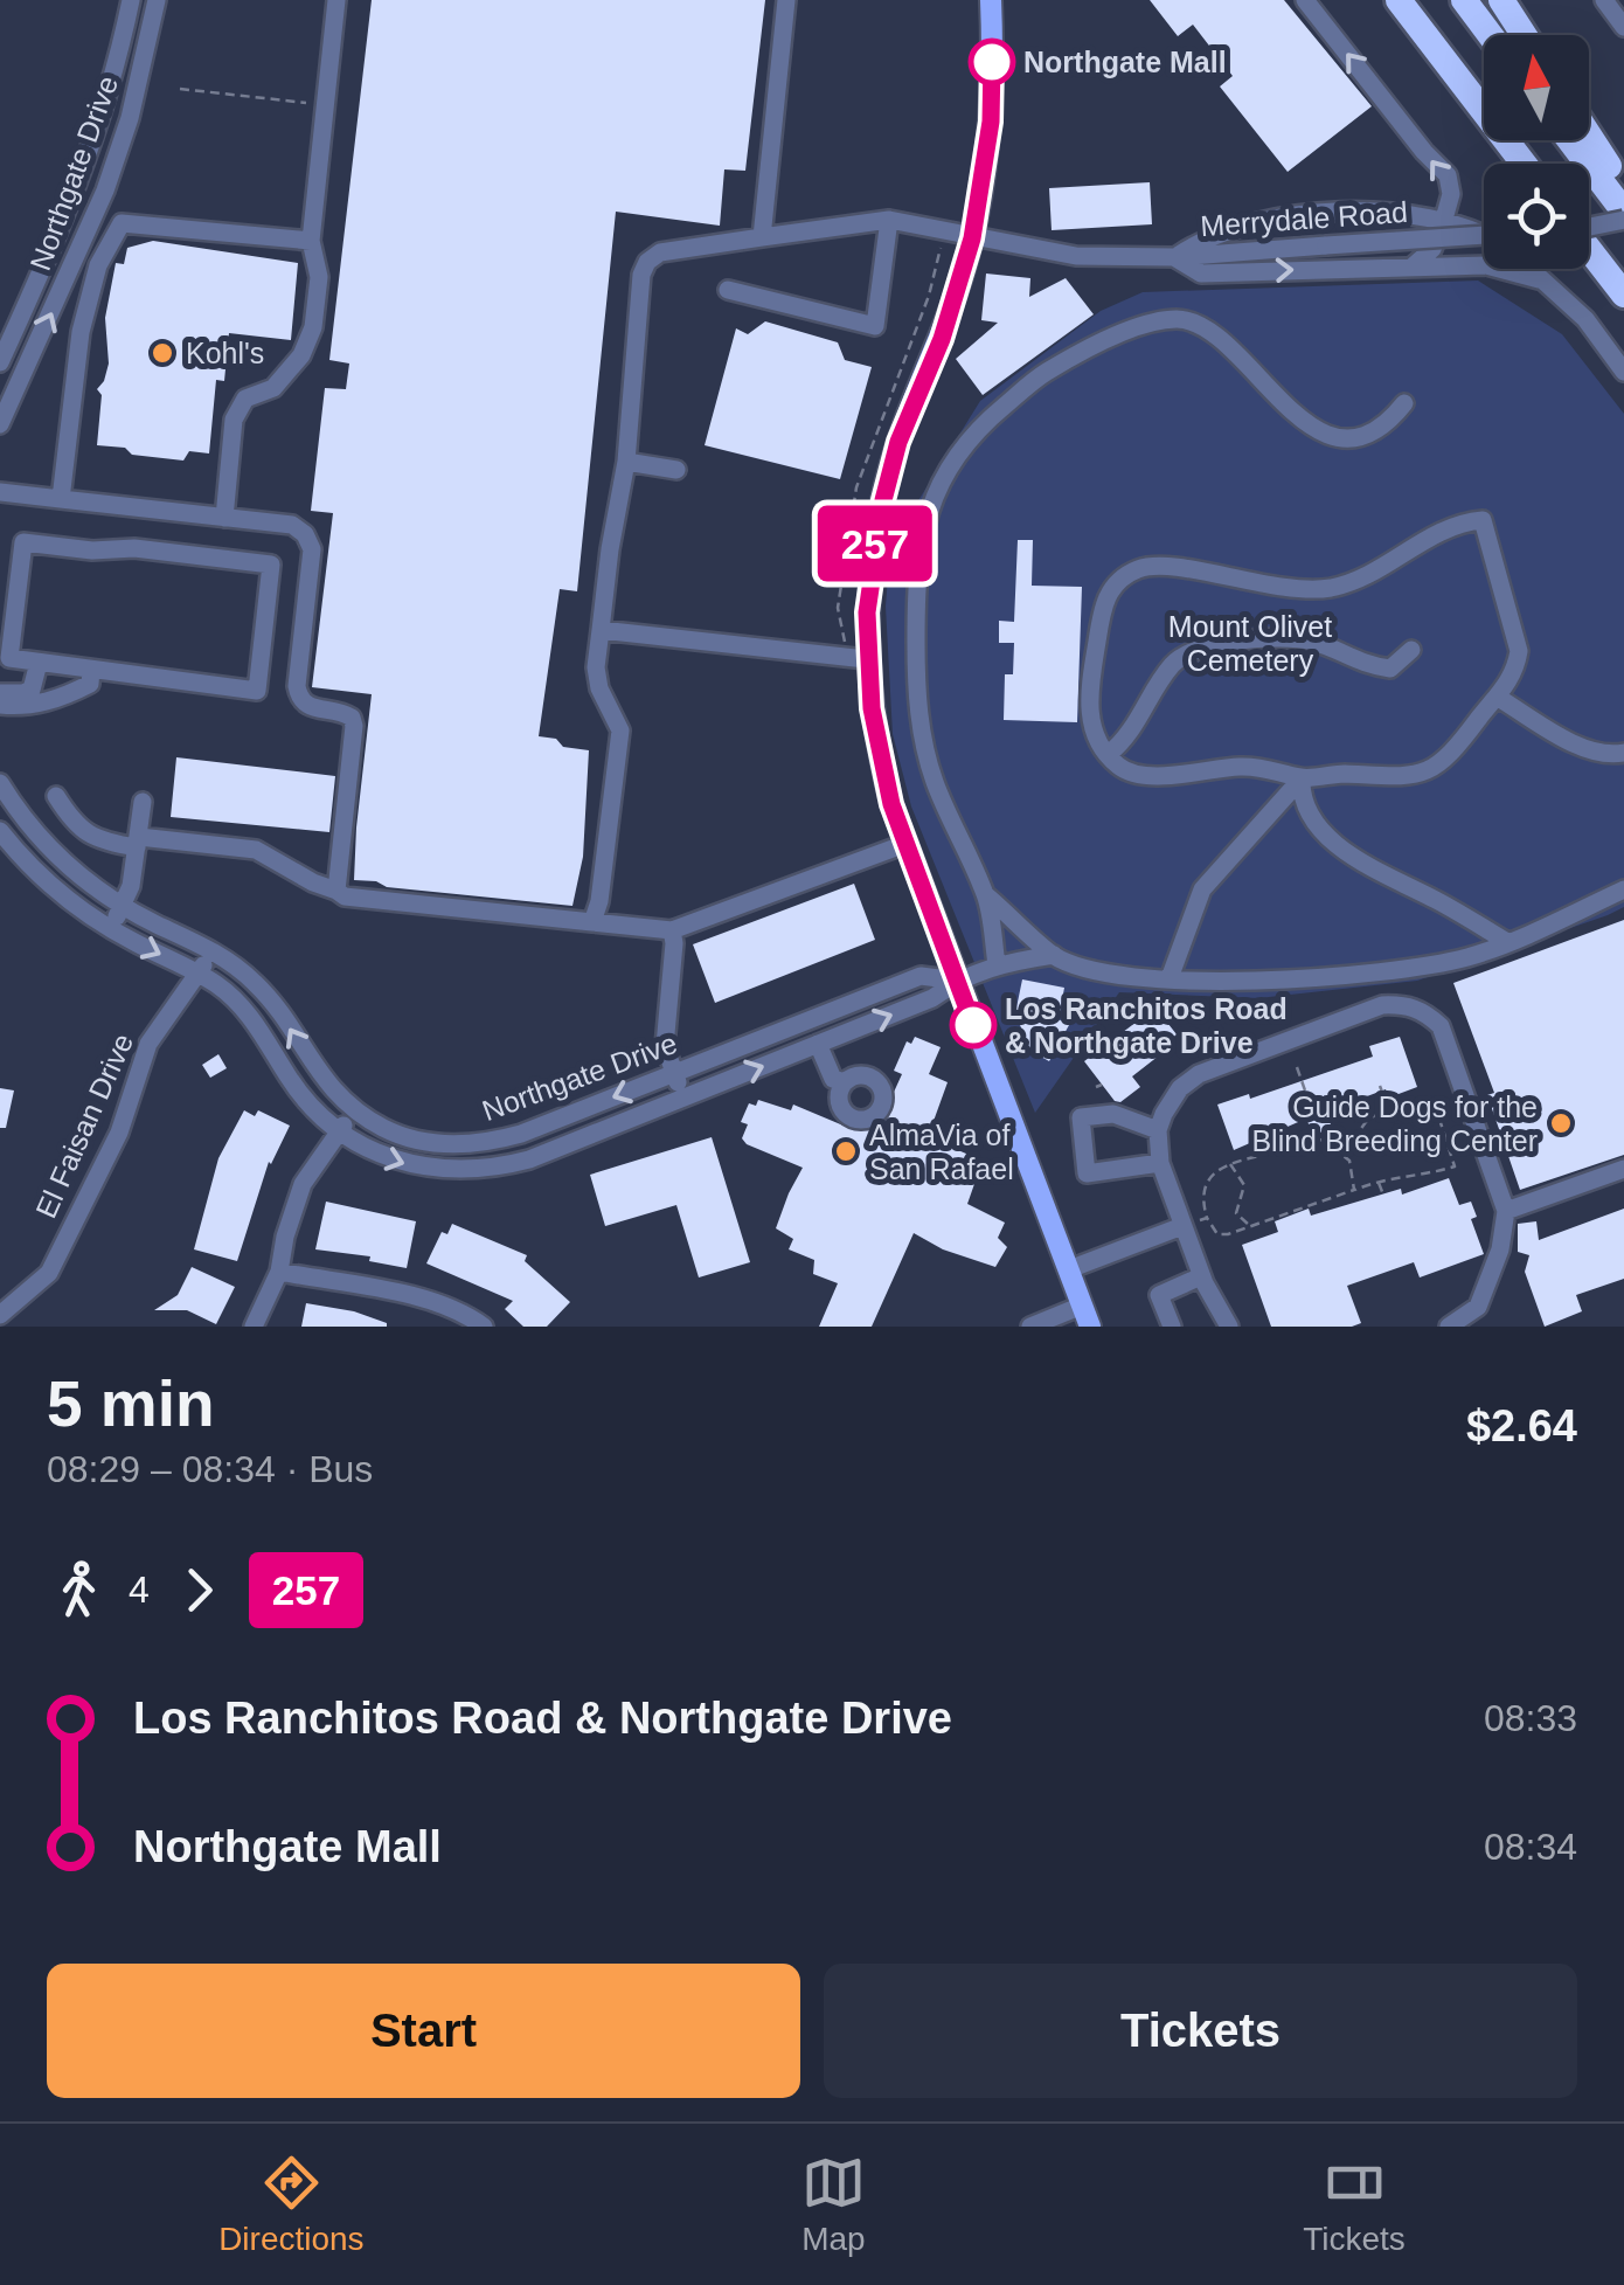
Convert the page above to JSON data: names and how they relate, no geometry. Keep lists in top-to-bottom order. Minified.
{"streets":{"street":["Northgate Drive","Merrydale Road","El Faisan Drive"]},"crossings":[["Northgate Drive","El Faisan Drive"]],"parks":["Mount Olivet Cemetery"],"places":["Northgate Mall","Kohl's","Los Ranchitos Road & Northgate Drive","Guide Dogs for the Blind Breeding Center","AlmaVia of San Rafael"],"lines":["bus line 257"],"north":"top","page":{"on_map":"257","heading":["5 min","08:29 – 08:34 · Bus","$2.64"],"legs":["4","257"],"list":[{"name":"Los Ranchitos Road & Northgate Drive","value":"08:33"},{"name":"Northgate Mall","value":"08:34"}],"buttons":["Start","Tickets"],"tabs":["Directions","Map","Tickets"]}}
